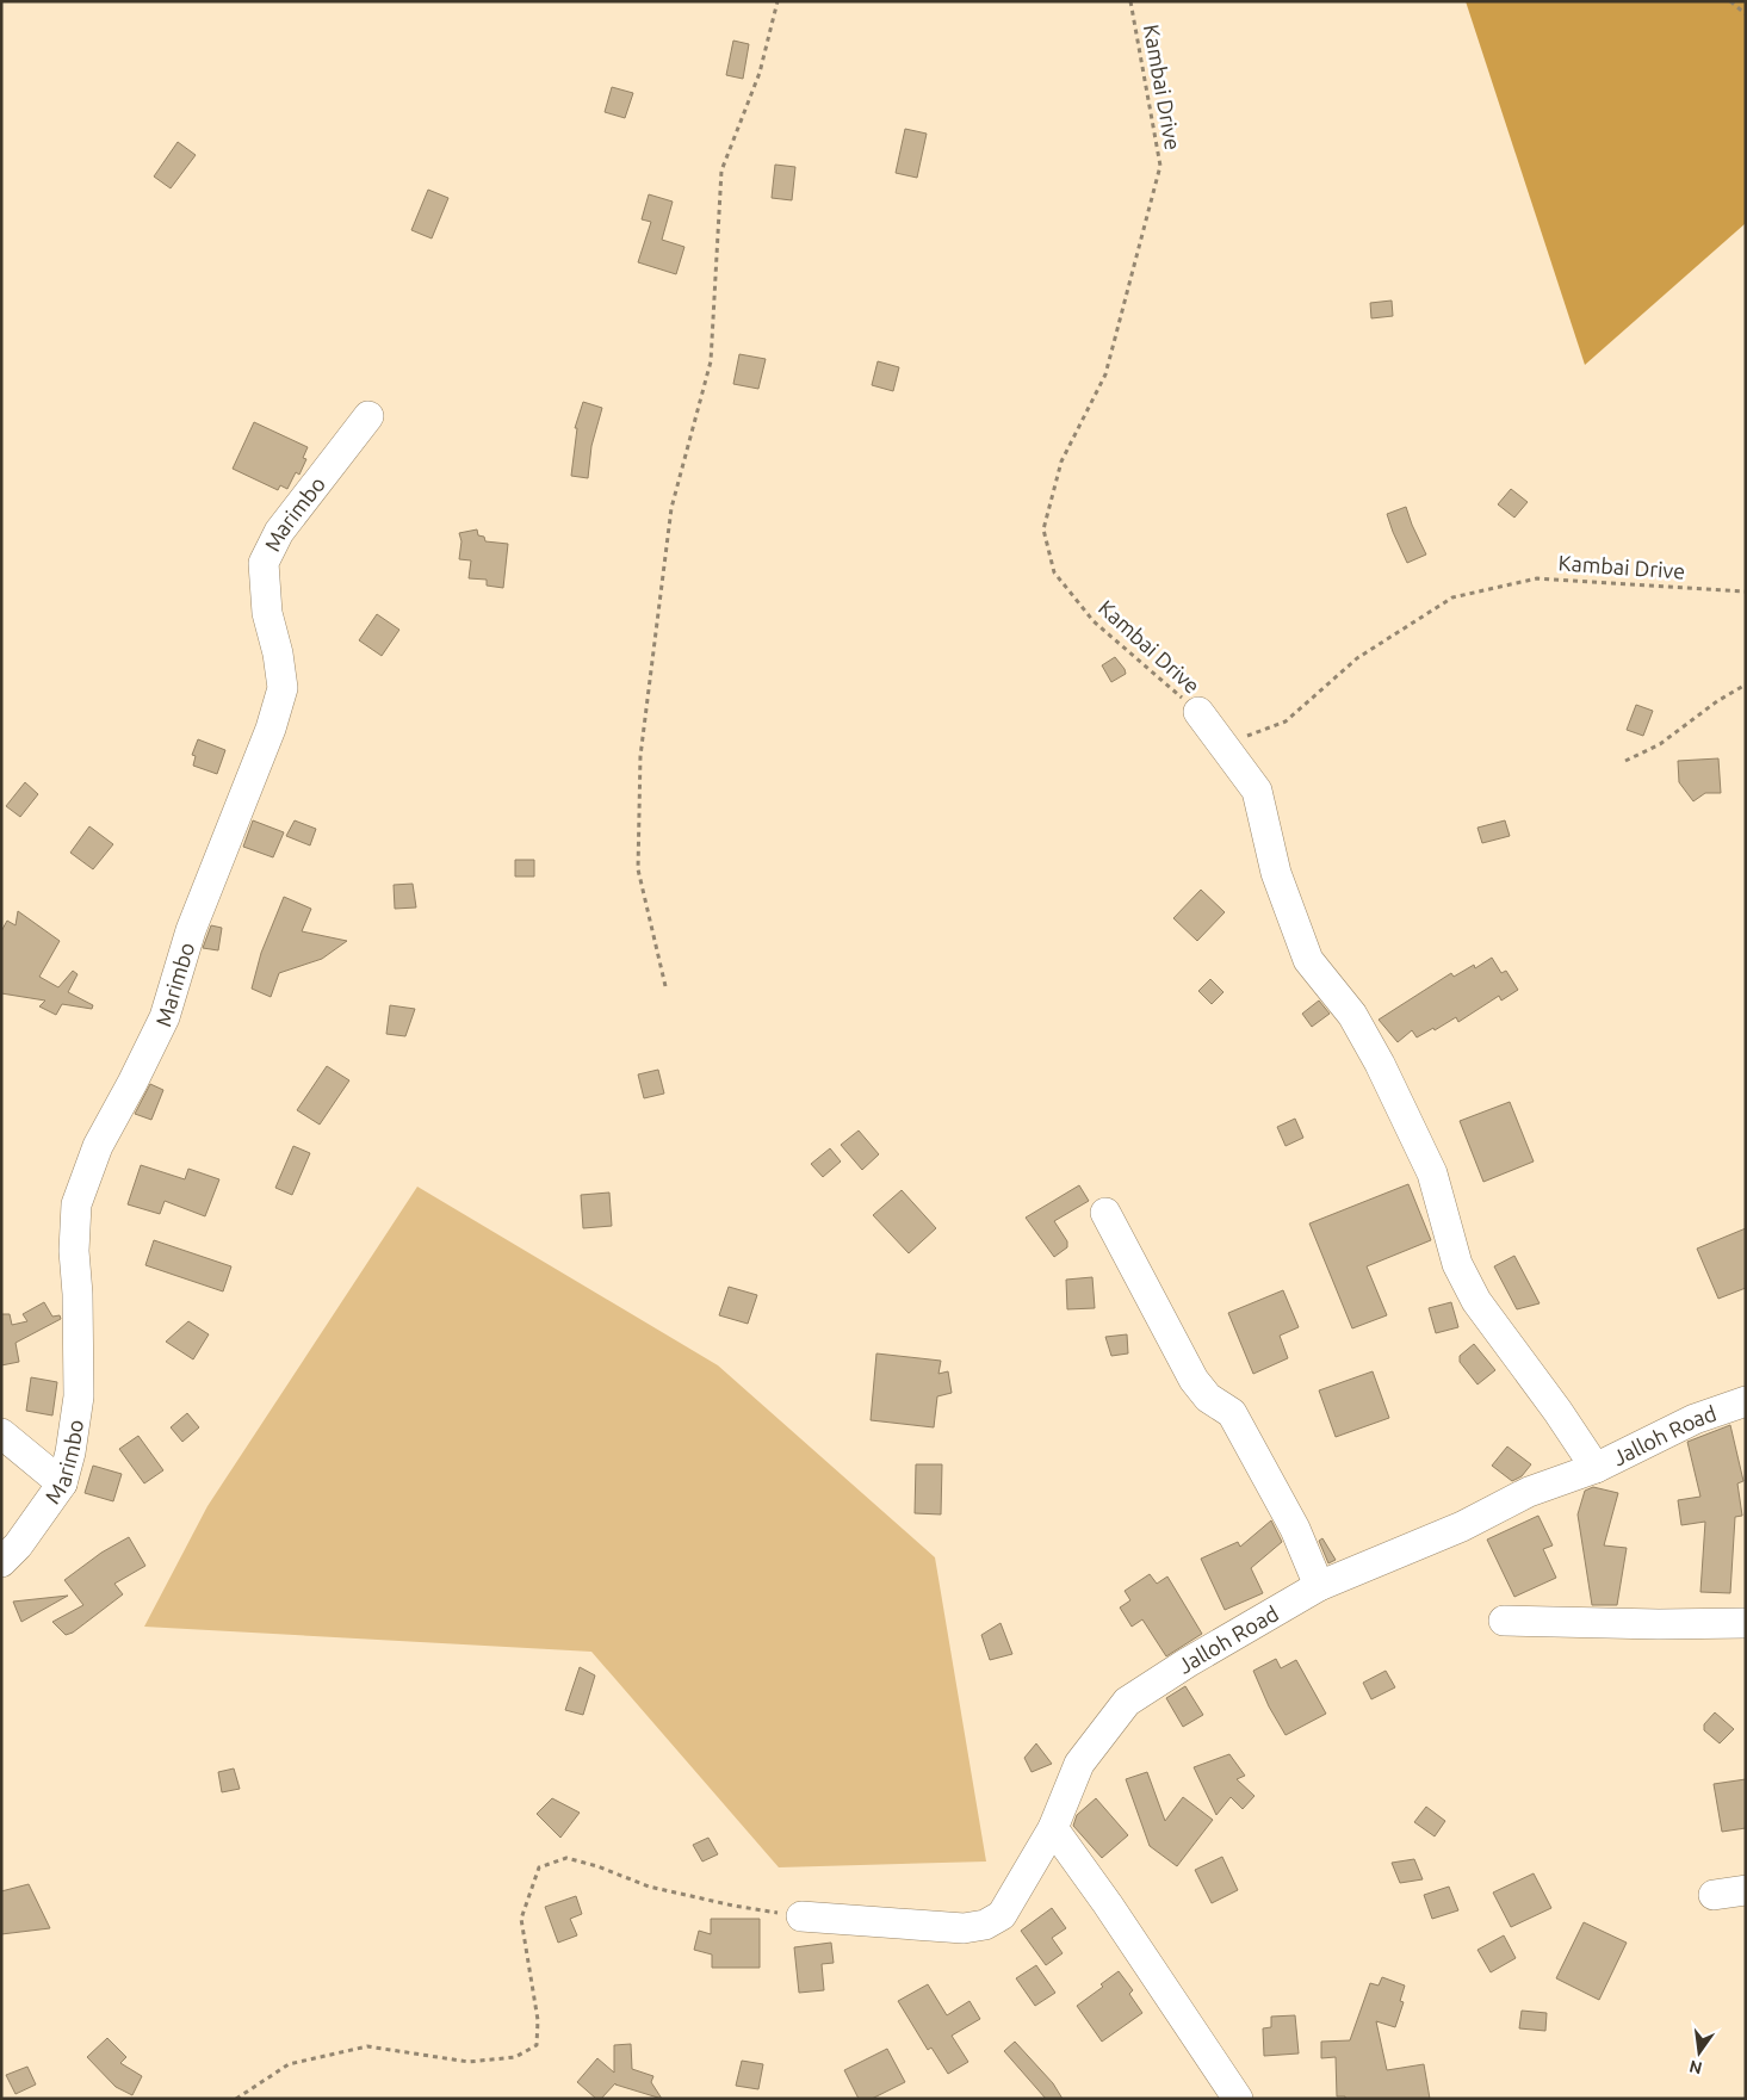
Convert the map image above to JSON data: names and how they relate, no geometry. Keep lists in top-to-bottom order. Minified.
{"streets":{"street":["Marimbo","Jalloh Road"],"path":["Kambai Drive"]},"north":"bottom"}
